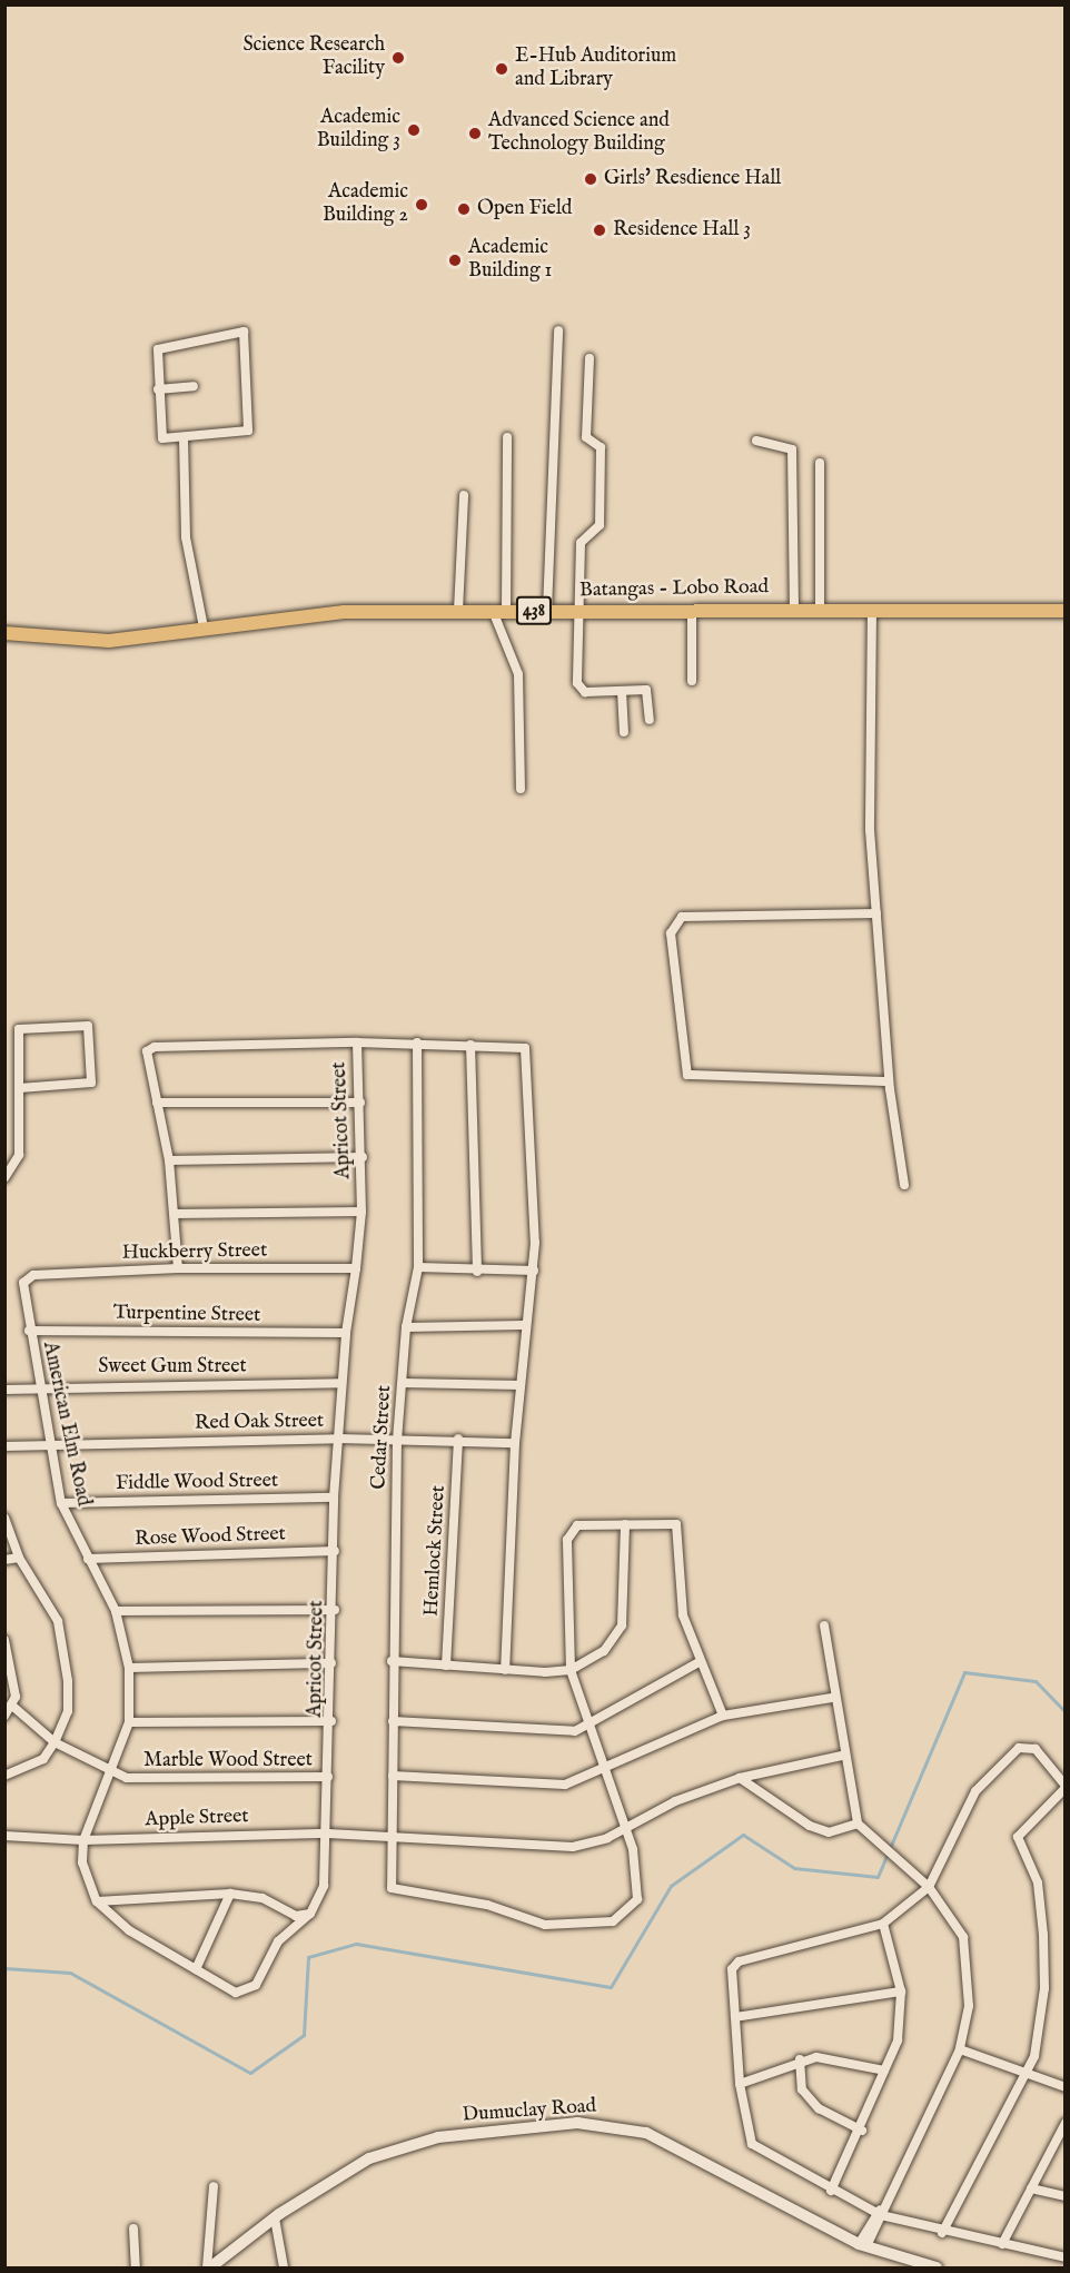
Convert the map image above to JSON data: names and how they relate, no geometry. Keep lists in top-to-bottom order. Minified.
{"streets":{"main road":["Batangas - Lobo Road","438"],"street":["Apricot Street","Huckberry Street","Turpentine Street","Sweet Gum Street","Red Oak Street","American Elm Road","Cedar Street","Fiddle Wood Street","Rose Wood Street","Hemlock Street","Marble Wood Street","Apple Street","Dumuclay Road"]},"crossings":[["Apricot Street","Huckberry Street"],["Apricot Street","Turpentine Street"],["Apricot Street","Sweet Gum Street"],["Apricot Street","Red Oak Street"],["Apricot Street","Fiddle Wood Street"],["Apricot Street","Rose Wood Street"],["Apricot Street","Marble Wood Street"],["Apricot Street","Apple Street"],["Huckberry Street","American Elm Road"],["Turpentine Street","American Elm Road"],["Sweet Gum Street","American Elm Road"],["Red Oak Street","American Elm Road"],["Red Oak Street","Cedar Street"],["Red Oak Street","Hemlock Street"],["American Elm Road","Fiddle Wood Street"],["American Elm Road","Rose Wood Street"],["American Elm Road","Marble Wood Street"],["Cedar Street","Apple Street"]],"places":["Science Research Facility","E-Hub Auditorium and Library","Academic Building 3","Advanced Science and Technology Building","Girls' Resdience Hall","Academic Building 2","Open Field","Residence Hall 3","Academic Building 1"]}
